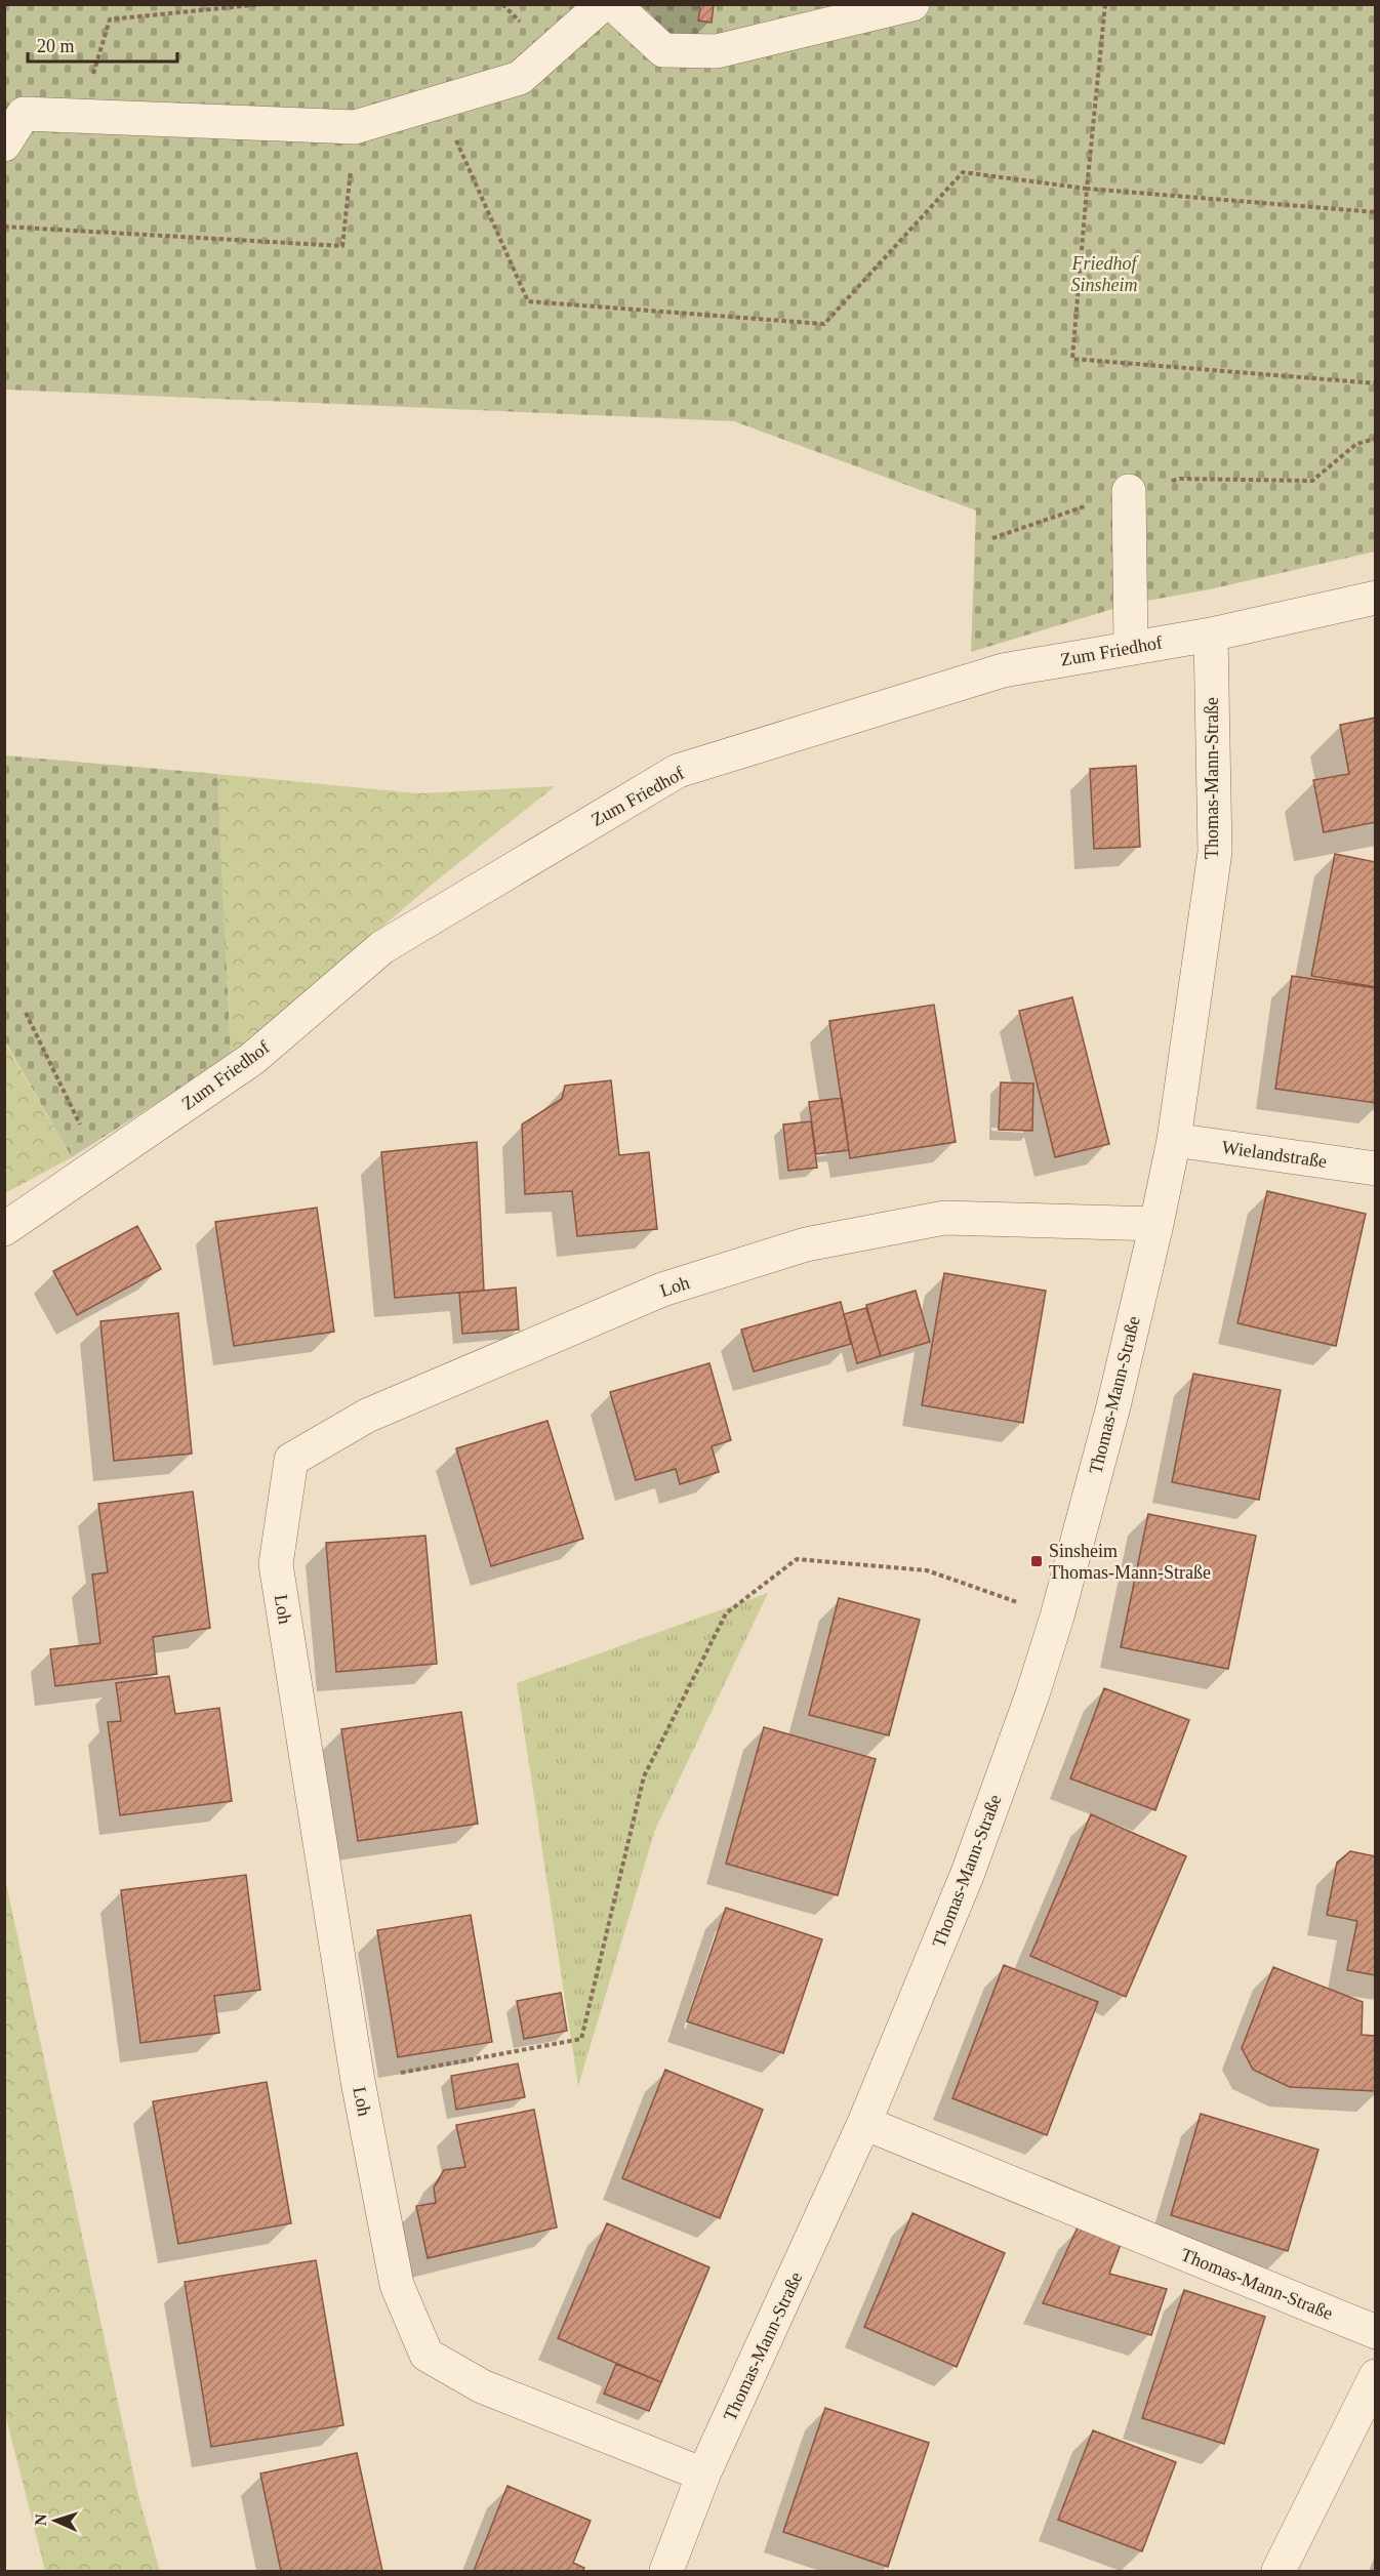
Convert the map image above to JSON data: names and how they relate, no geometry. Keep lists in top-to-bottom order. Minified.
{"streets":{"street":["Zum Friedhof","Thomas-Mann-Straße","Wielandstraße","Loh"]},"crossings":[["Zum Friedhof","Thomas-Mann-Straße"],["Thomas-Mann-Straße","Wielandstraße"],["Thomas-Mann-Straße","Loh"]],"parks":["Friedhof Sinsheim"],"places":{"transit":["Sinsheim Thomas-Mann-Straße"]},"scale_bar":"20 m","north":"left"}
